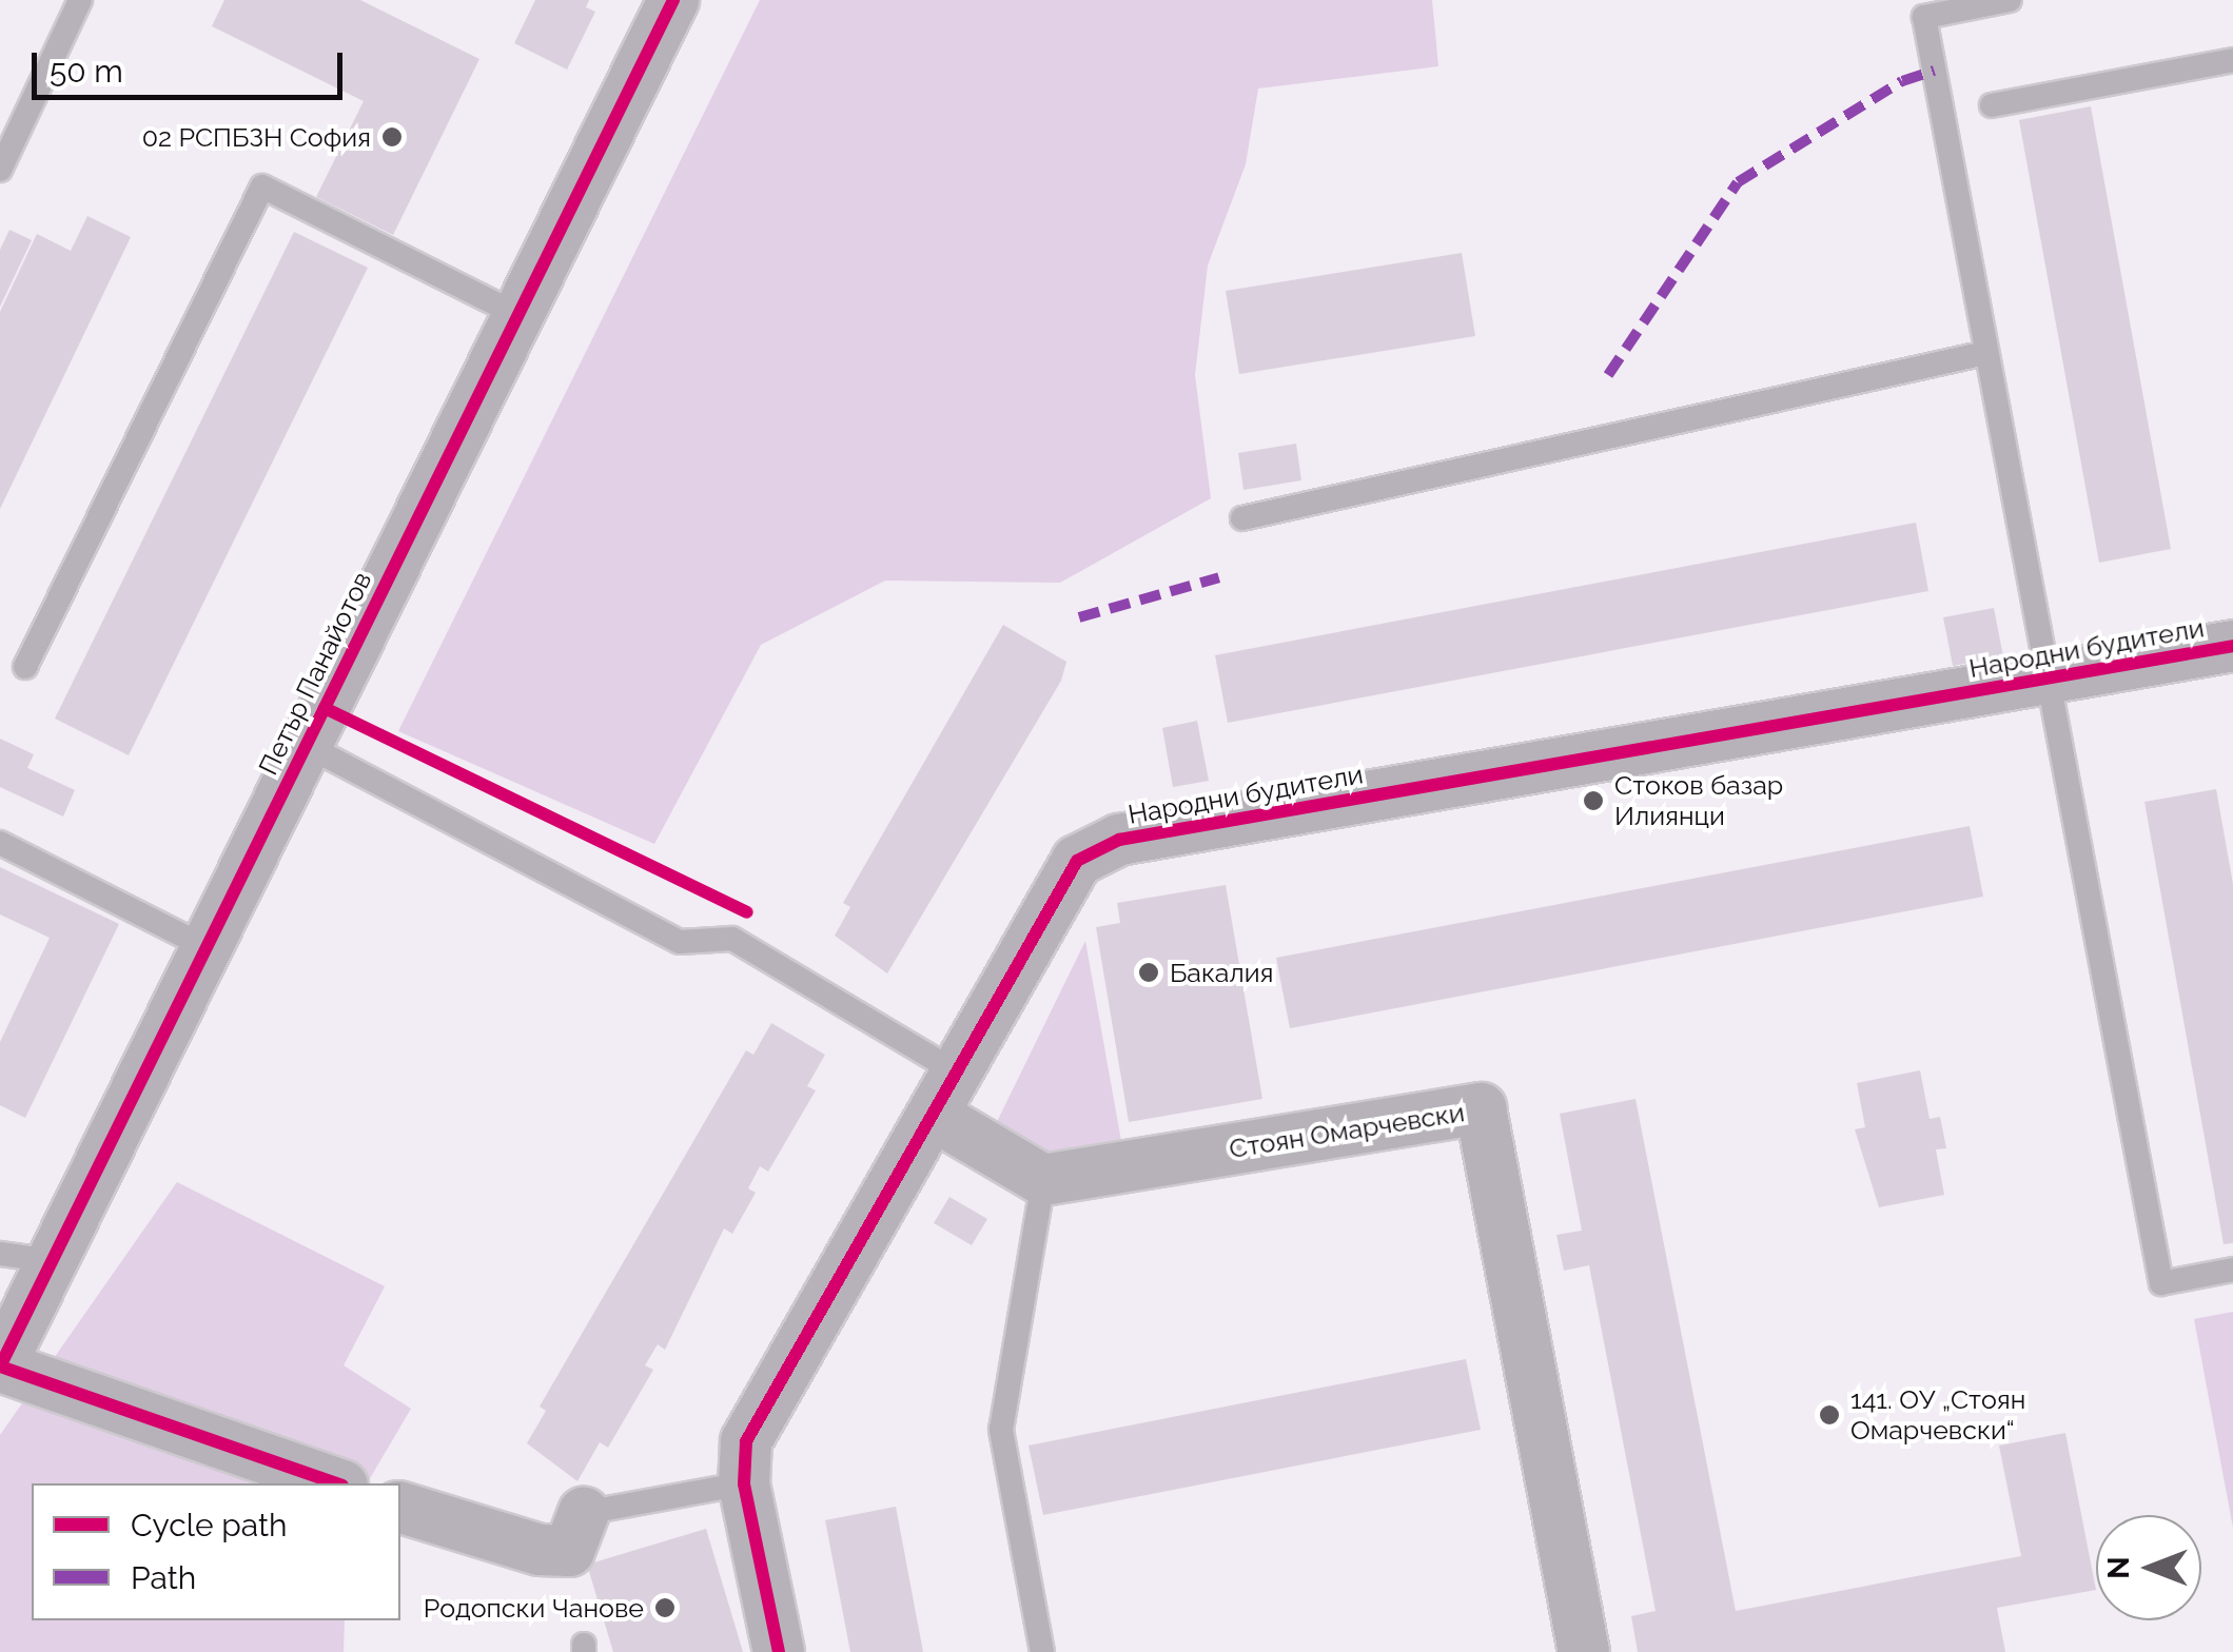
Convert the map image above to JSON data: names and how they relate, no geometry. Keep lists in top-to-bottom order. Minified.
{"streets":{"street":["Народни будители","Петър Панайотов","Стоян Омарчевски"]},"places":["02 РСПБЗН София","Стоков базар Илиянци","Бакалия","141. ОУ „Стоян Омарчевски“","Родопски Чанове"],"legend":["Cycle path","Path"],"scale_bar":"50 m","north":"left"}
